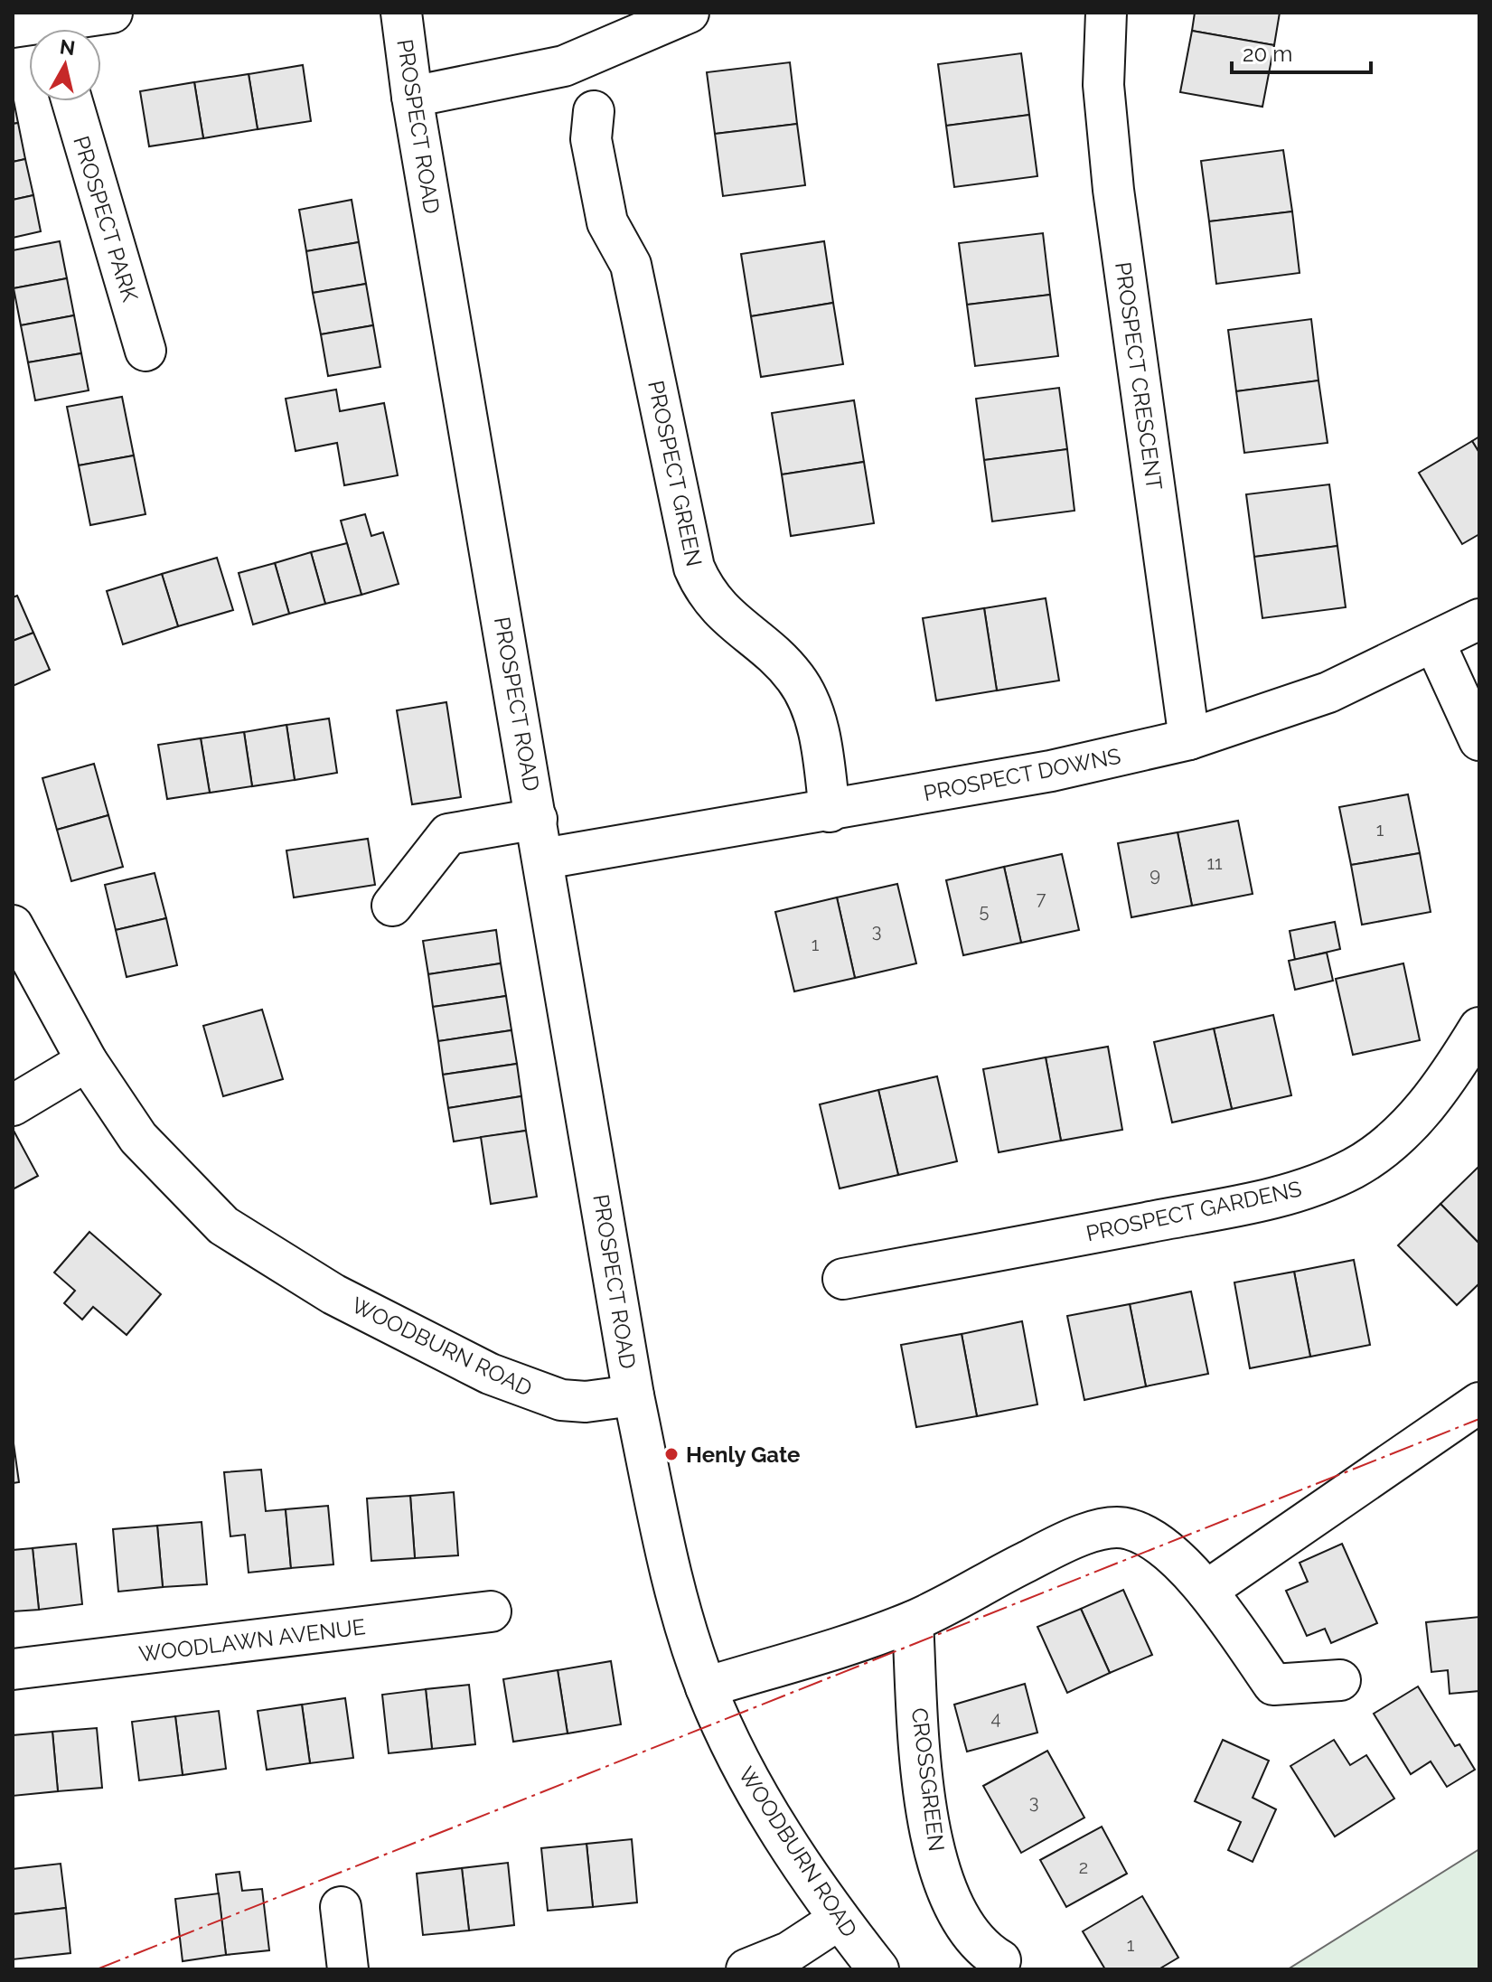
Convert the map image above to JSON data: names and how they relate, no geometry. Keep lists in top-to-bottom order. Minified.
{"streets":{"street":["PROSPECT ROAD","PROSPECT PARK","PROSPECT CRESCENT","PROSPECT GREEN","PROSPECT DOWNS","PROSPECT GARDENS","WOODBURN ROAD","WOODLAWN AVENUE","CROSSGREEN"]},"crossings":[["PROSPECT ROAD","PROSPECT DOWNS"],["PROSPECT ROAD","WOODBURN ROAD"],["PROSPECT CRESCENT","PROSPECT DOWNS"],["PROSPECT GREEN","PROSPECT DOWNS"]],"places":["Henly Gate"],"house_numbers":["1","11","9","7","5","3","1","4","3","2","1"],"scale_bar":"20 m","north":"top"}
